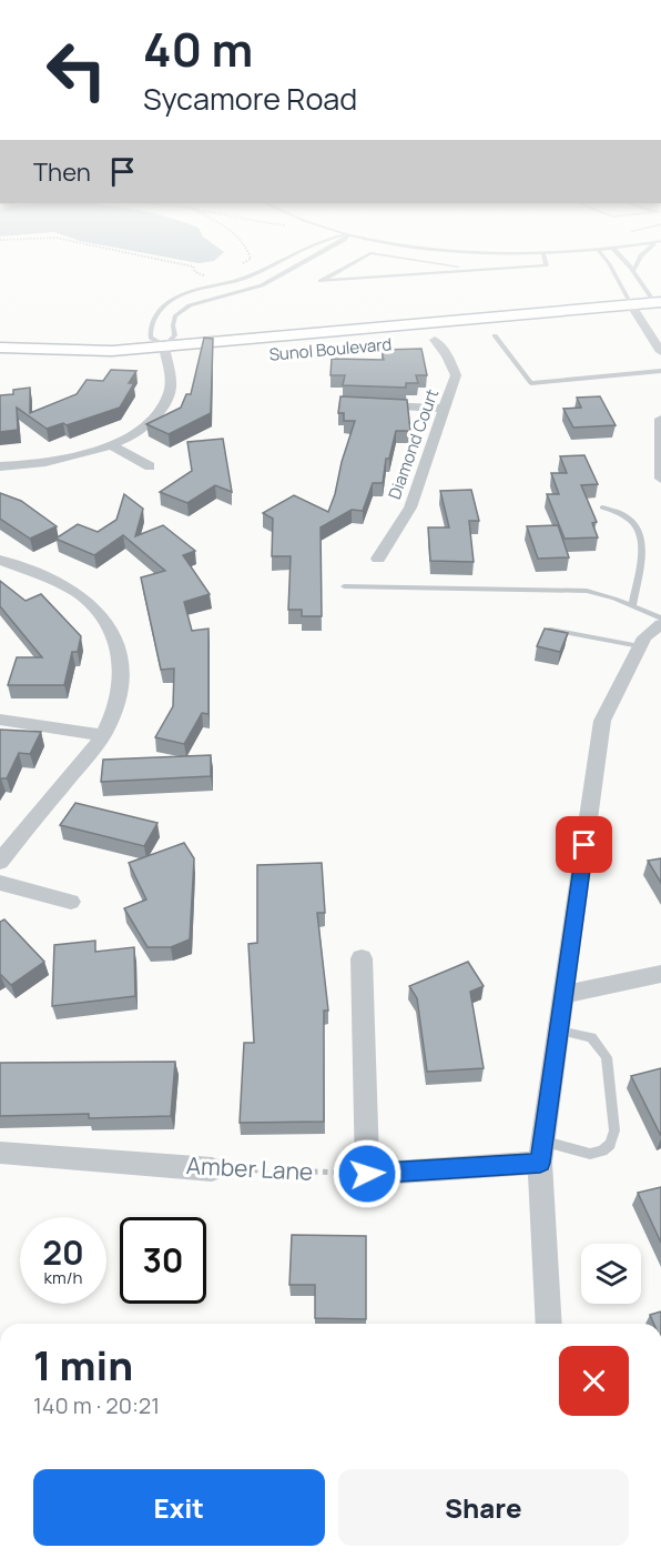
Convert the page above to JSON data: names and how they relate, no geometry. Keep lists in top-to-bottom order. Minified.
{"streets":{"main road":["Sunol Boulevard"],"street":["Diamond Court","Amber Lane"]},"crossings":[["Sunol Boulevard","Diamond Court"]],"page":{"turn":["40 m","Sycamore Road"],"then":"Then","speed":"20 km/h","limit":"30","heading":["1 min","140 m · 20:21"],"buttons":["Exit","Share"]}}
